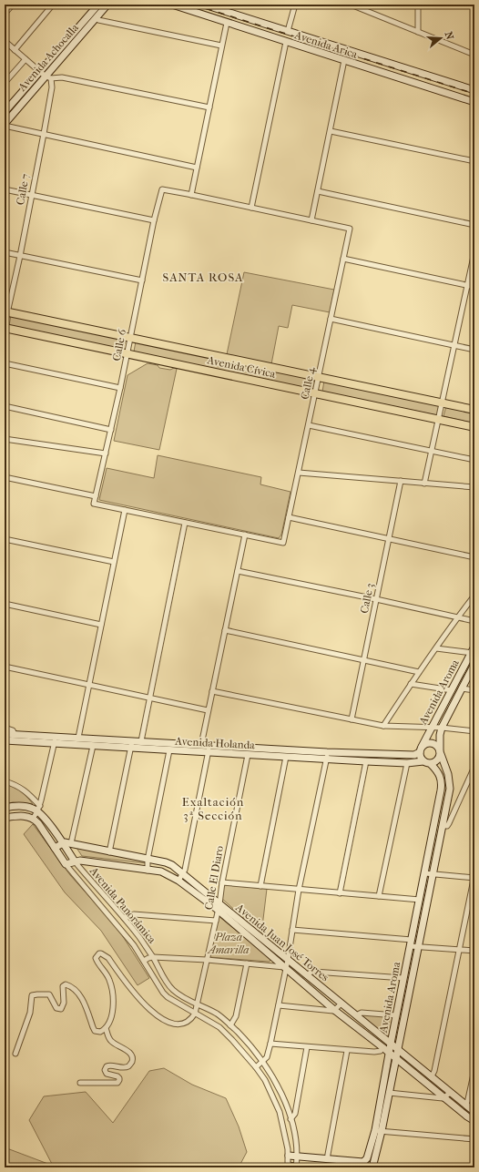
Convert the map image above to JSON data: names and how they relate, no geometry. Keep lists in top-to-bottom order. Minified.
{"streets":{"main road":["Avenida Cívica"],"street":["Avenida Arica","Avenida Achocalla","Calle 7","Calle 6","Calle 4","Calle 3","Avenida Aroma","Avenida Holanda","Calle El Diaro","Avenida Panorámica","Avenida Juan José Torres"]},"crossings":[["Avenida Achocalla","Calle 7"],["Calle 7","Avenida Cívica"],["Calle 6","Avenida Cívica"],["Avenida Cívica","Calle 4"],["Avenida Aroma","Avenida Holanda"],["Avenida Aroma","Avenida Panorámica"],["Avenida Aroma","Avenida Juan José Torres"],["Avenida Holanda","Calle El Diaro"],["Calle El Diaro","Avenida Panorámica"],["Calle El Diaro","Avenida Juan José Torres"],["Avenida Panorámica","Avenida Juan José Torres"]],"districts":["SANTA ROSA","Exaltación 3ª Sección"],"parks":["Plaza Amarilla"],"north":"right"}
